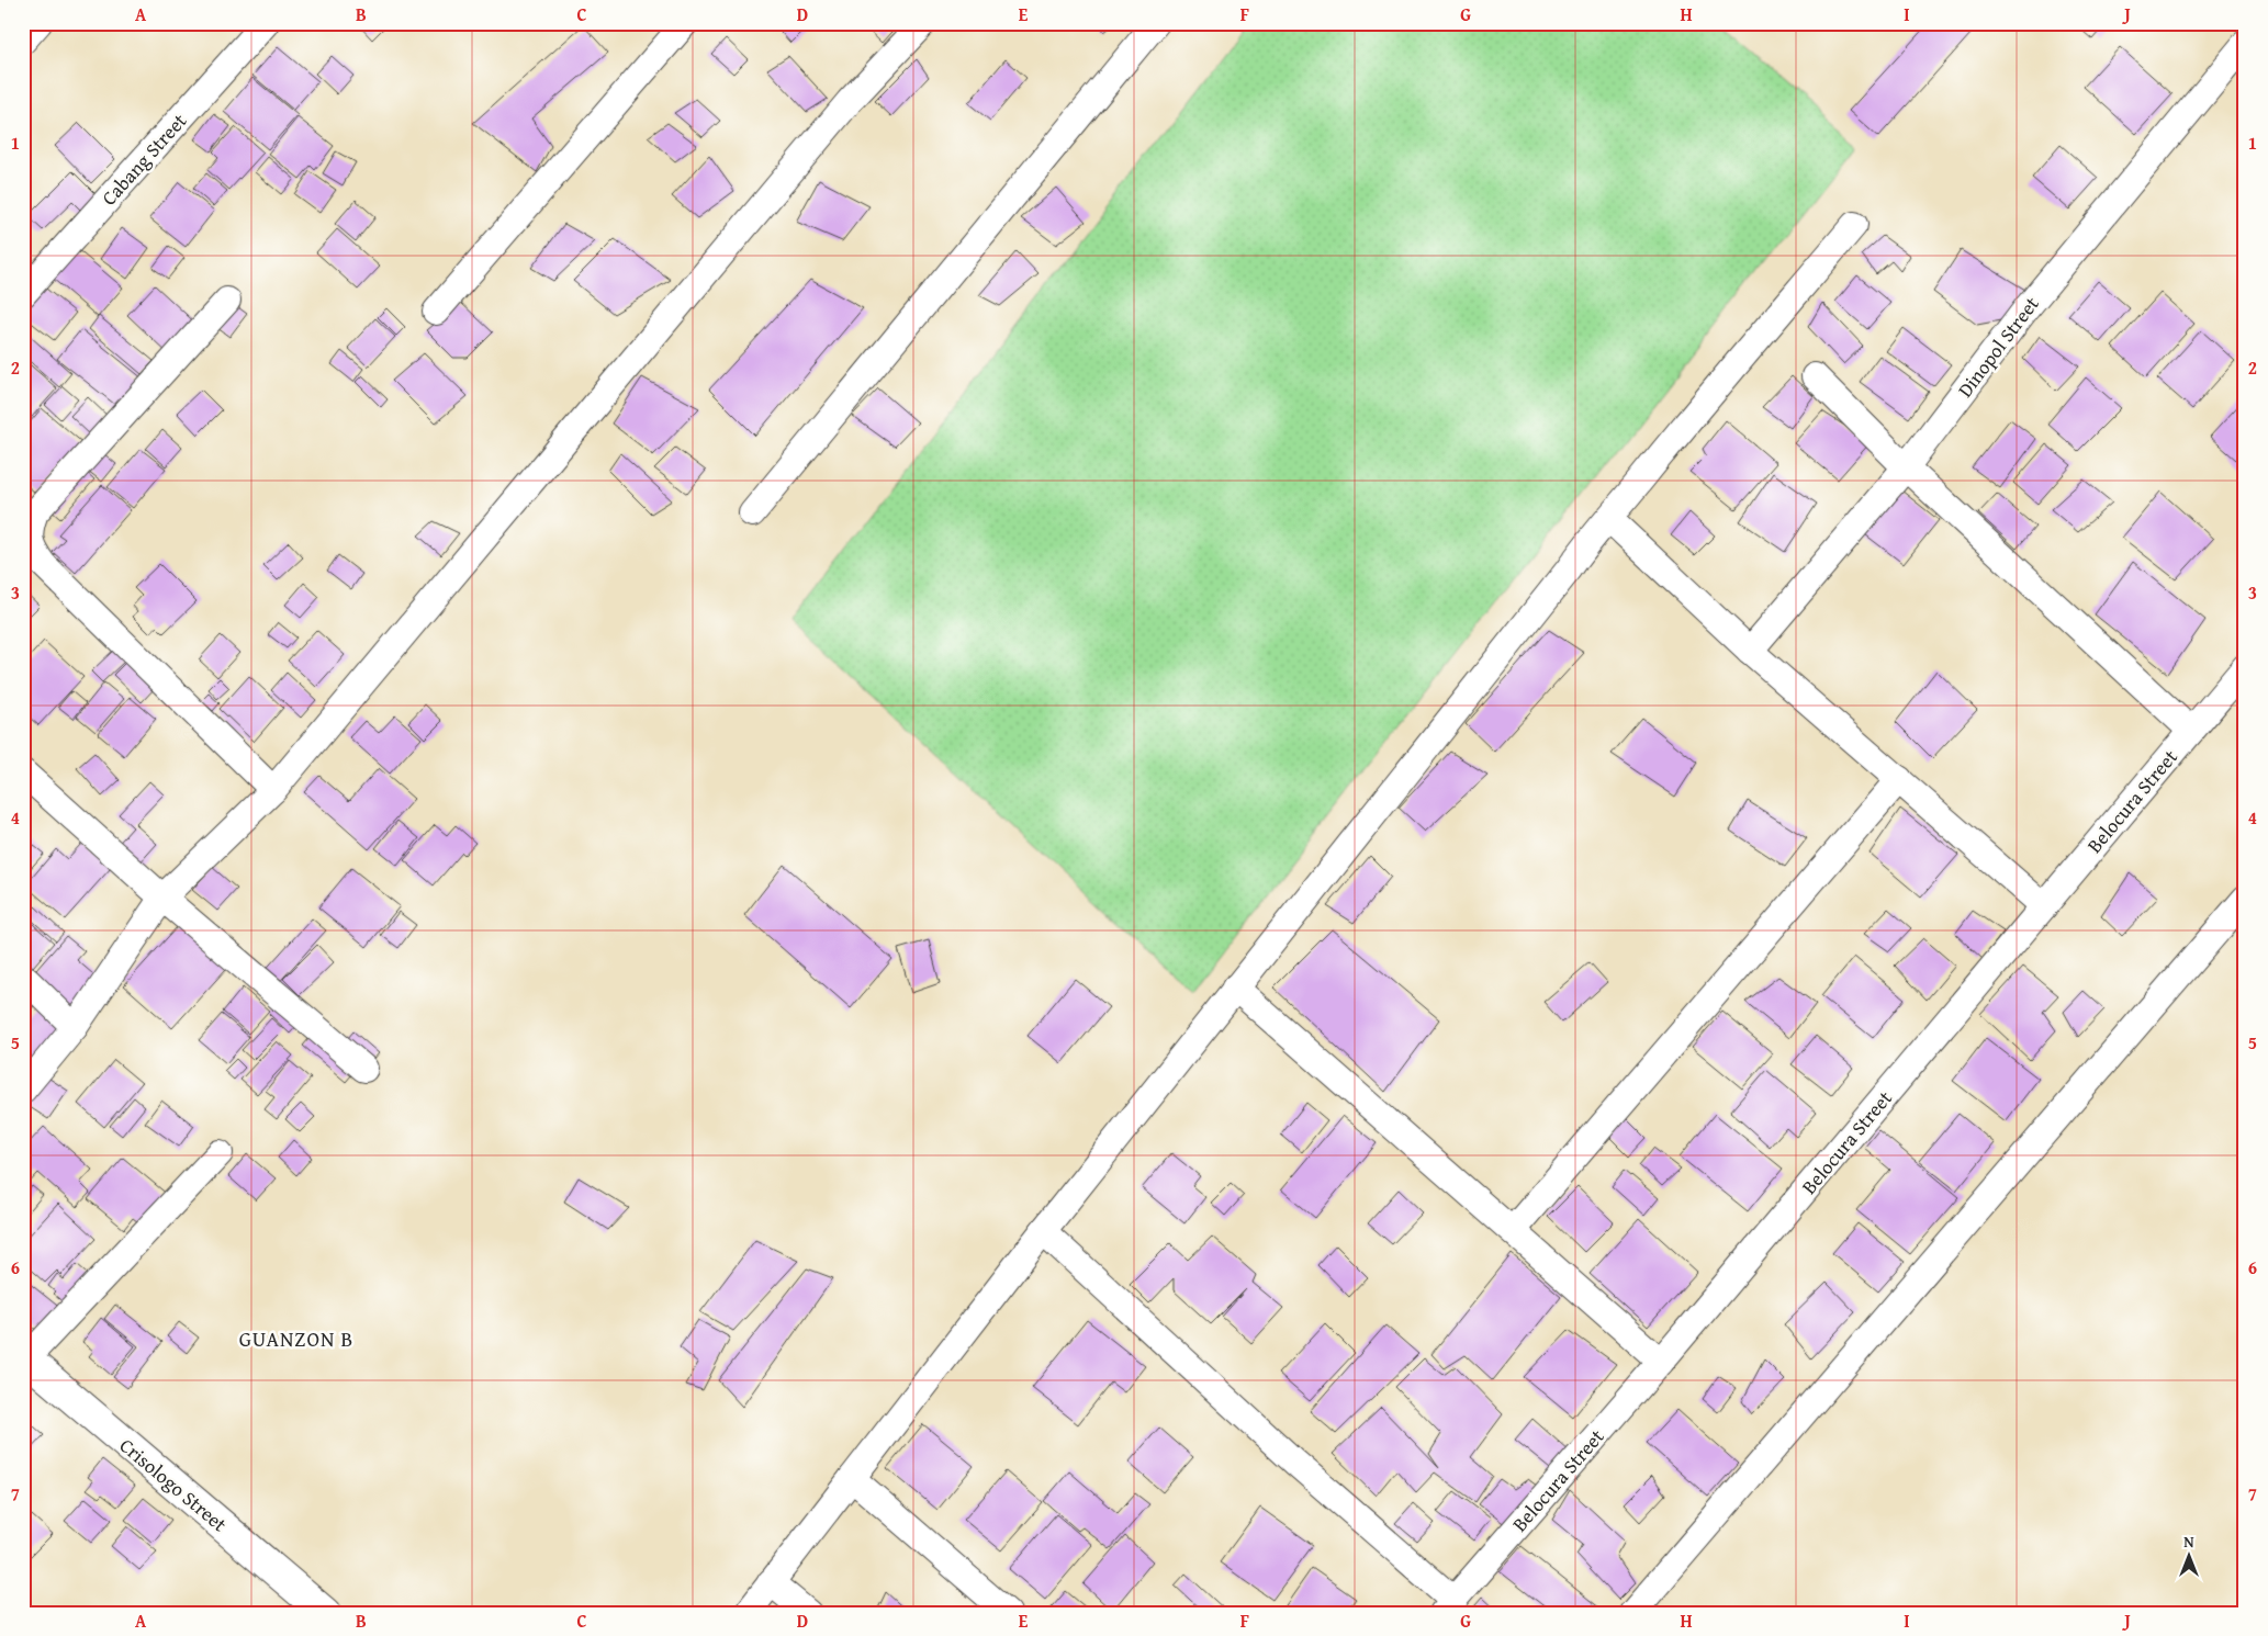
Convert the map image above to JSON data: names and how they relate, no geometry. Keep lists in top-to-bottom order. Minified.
{"streets":{"street":["Cabang Street","Dinopol Street","Belocura Street","Crisologo Street"]},"districts":["GUANZON B"],"north":"top","grid":{"columns":["A","B","C","D","E","F","G","H","I","J"],"rows":["1","2","3","4","5","6","7"]}}
